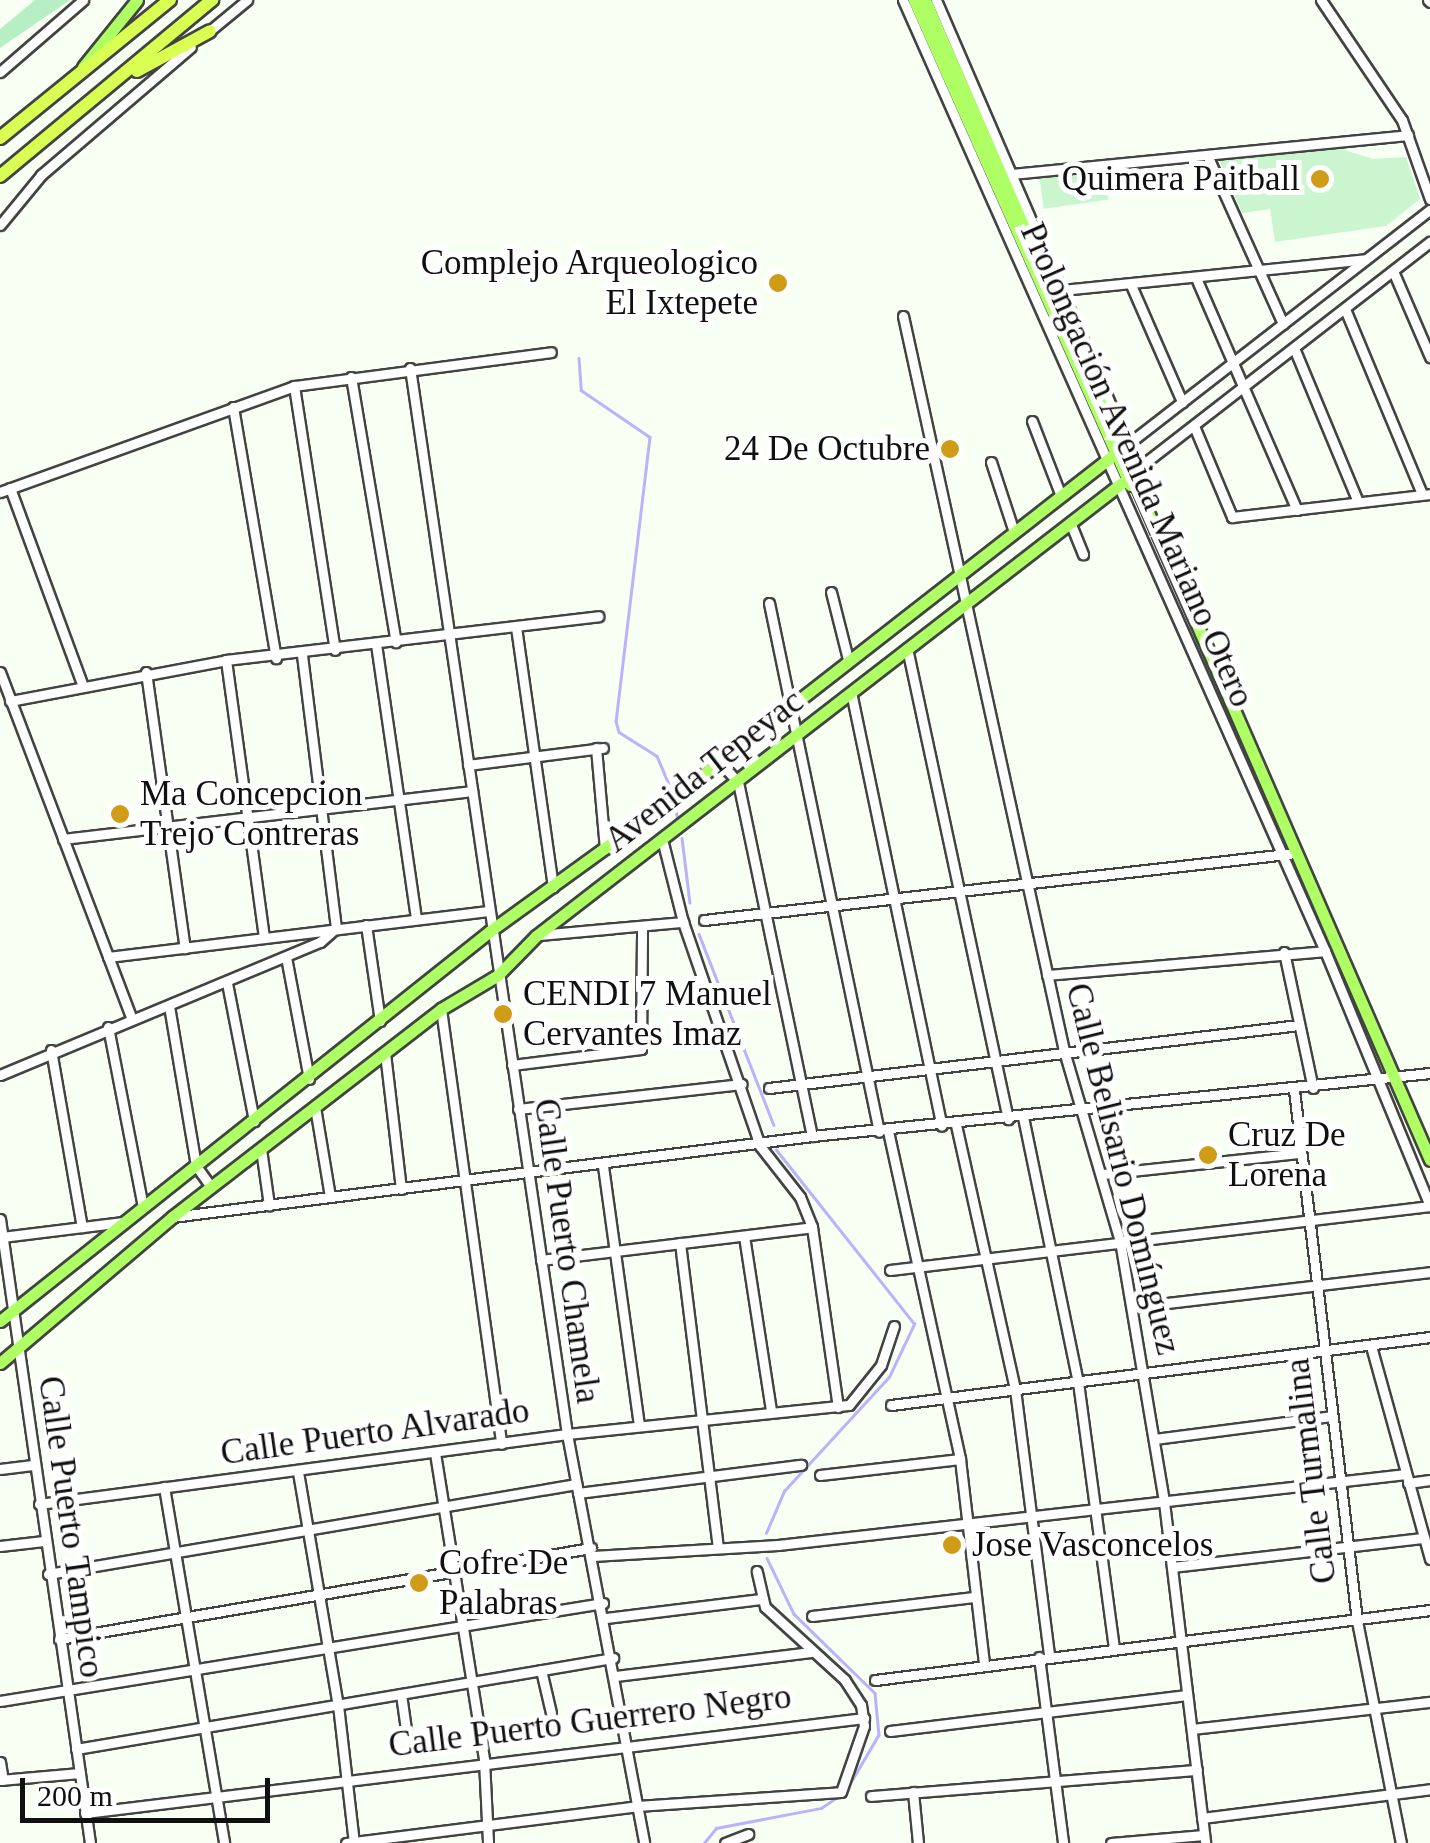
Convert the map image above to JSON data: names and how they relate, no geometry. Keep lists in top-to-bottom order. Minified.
{"streets":{"main road":["Prolongación Avenida Mariano Otero","Avenida Tepeyac"],"street":["Calle Belisario Domínguez","Calle Puerto Chamela","Calle Puerto Alvarado","Calle Turmalina","Calle Puerto Tampico","Calle Puerto Guerrero Negro"]},"crossings":[["Prolongación Avenida Mariano Otero","Avenida Tepeyac"],["Avenida Tepeyac","Calle Belisario Domínguez"],["Avenida Tepeyac","Calle Puerto Chamela"],["Avenida Tepeyac","Calle Puerto Tampico"],["Calle Puerto Chamela","Calle Puerto Alvarado"],["Calle Puerto Chamela","Calle Puerto Guerrero Negro"],["Calle Puerto Alvarado","Calle Puerto Tampico"],["Calle Puerto Tampico","Calle Puerto Guerrero Negro"]],"places":["Quimera Paitball","Complejo Arqueologico El Ixtepete","24 De Octubre","Ma Concepcion Trejo Contreras","CENDI 7 Manuel Cervantes Imaz","Cruz De Lorena","Jose Vasconcelos","Cofre De Palabras"],"scale_bar":"200 m"}
